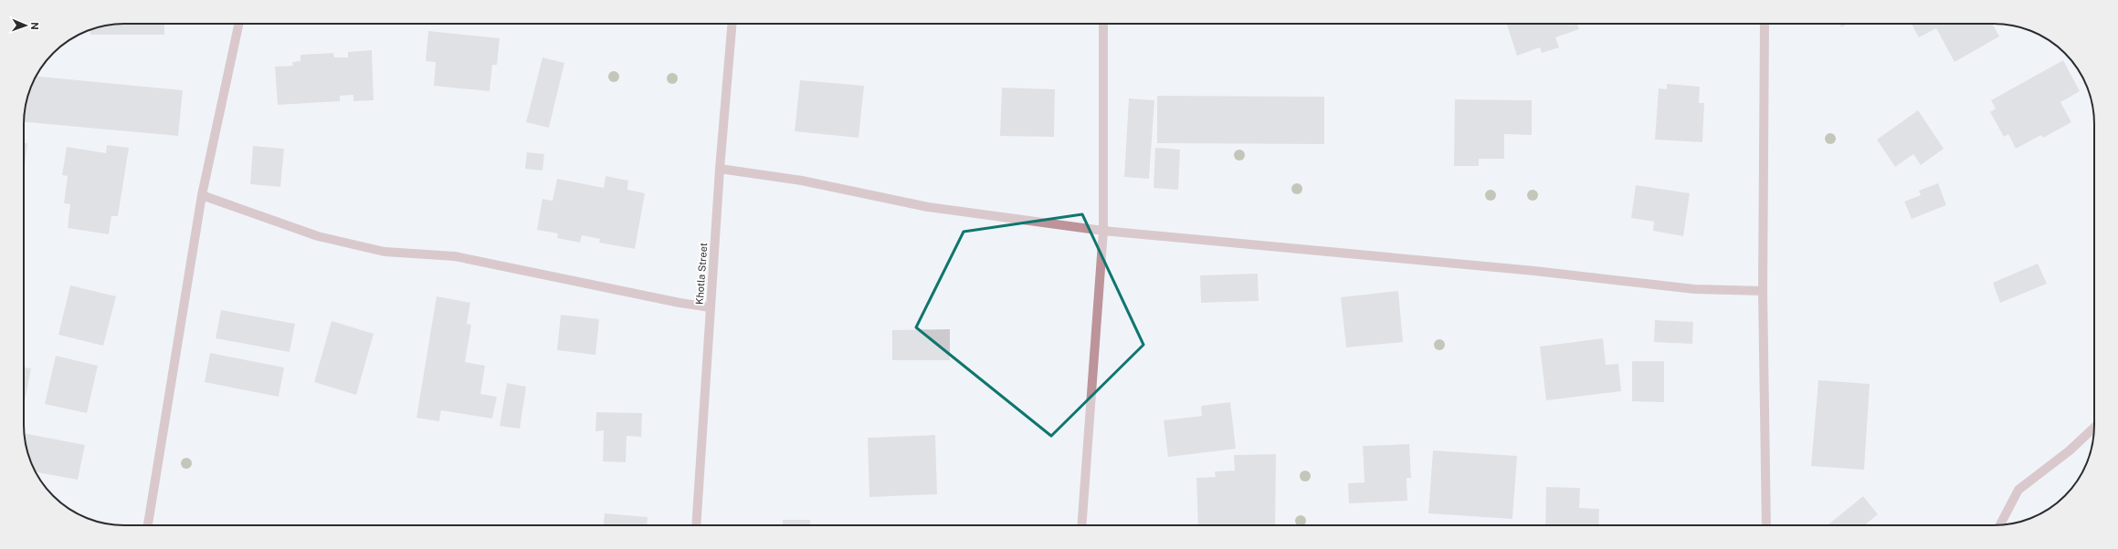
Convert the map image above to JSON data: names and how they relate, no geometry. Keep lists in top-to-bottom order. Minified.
{"streets":{"street":["Khotla Street"]},"north":"right"}
